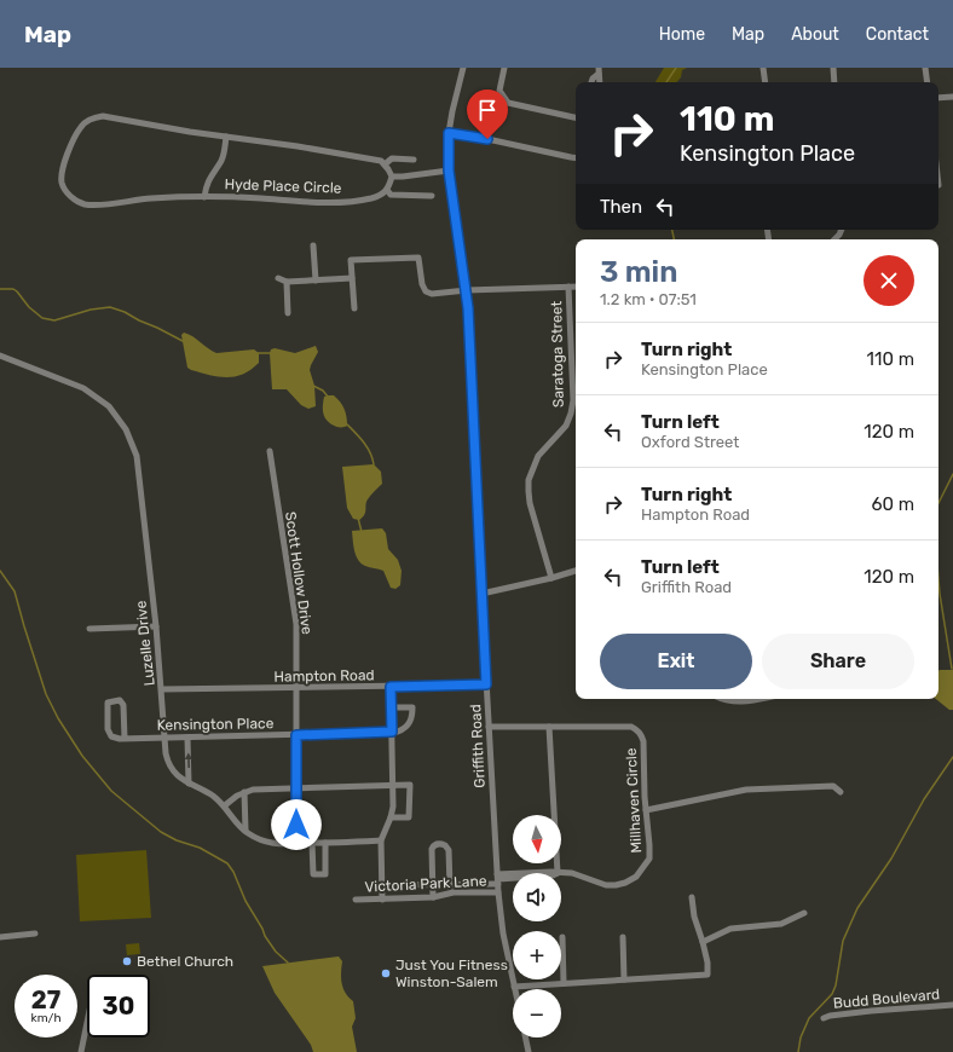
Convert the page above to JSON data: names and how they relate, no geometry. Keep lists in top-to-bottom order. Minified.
{"streets":{"street":["Hyde Place Circle","Saratoga Street","Scott Hollow Drive","Luzelle Drive","Hampton Road","Kensington Place","Griffith Road","Millhaven Circle","Victoria Park Lane","Budd Boulevard"]},"crossings":[["Scott Hollow Drive","Luzelle Drive"],["Scott Hollow Drive","Hampton Road"],["Scott Hollow Drive","Kensington Place"],["Luzelle Drive","Hampton Road"],["Luzelle Drive","Kensington Place"],["Hampton Road","Griffith Road"],["Griffith Road","Millhaven Circle"],["Griffith Road","Victoria Park Lane"],["Millhaven Circle","Victoria Park Lane"]],"places":["Bethel Church","Just You Fitness Winston-Salem"],"north":"bottom","page":{"header":"Map","nav":["Home","Map","About","Contact"],"turn":["110 m","Kensington Place"],"then":"Then","heading":["3 min","1.2 km · 07:51"],"list":[{"name":"Turn right","note":"Kensington Place","value":"110 m"},{"name":"Turn left","note":"Oxford Street","value":"120 m"},{"name":"Turn right","note":"Hampton Road","value":"60 m"},{"name":"Turn left","note":"Griffith Road","value":"120 m"}],"buttons":["Exit","Share"],"map_buttons":["+","−"],"speed":"27 km/h","limit":"30"}}
